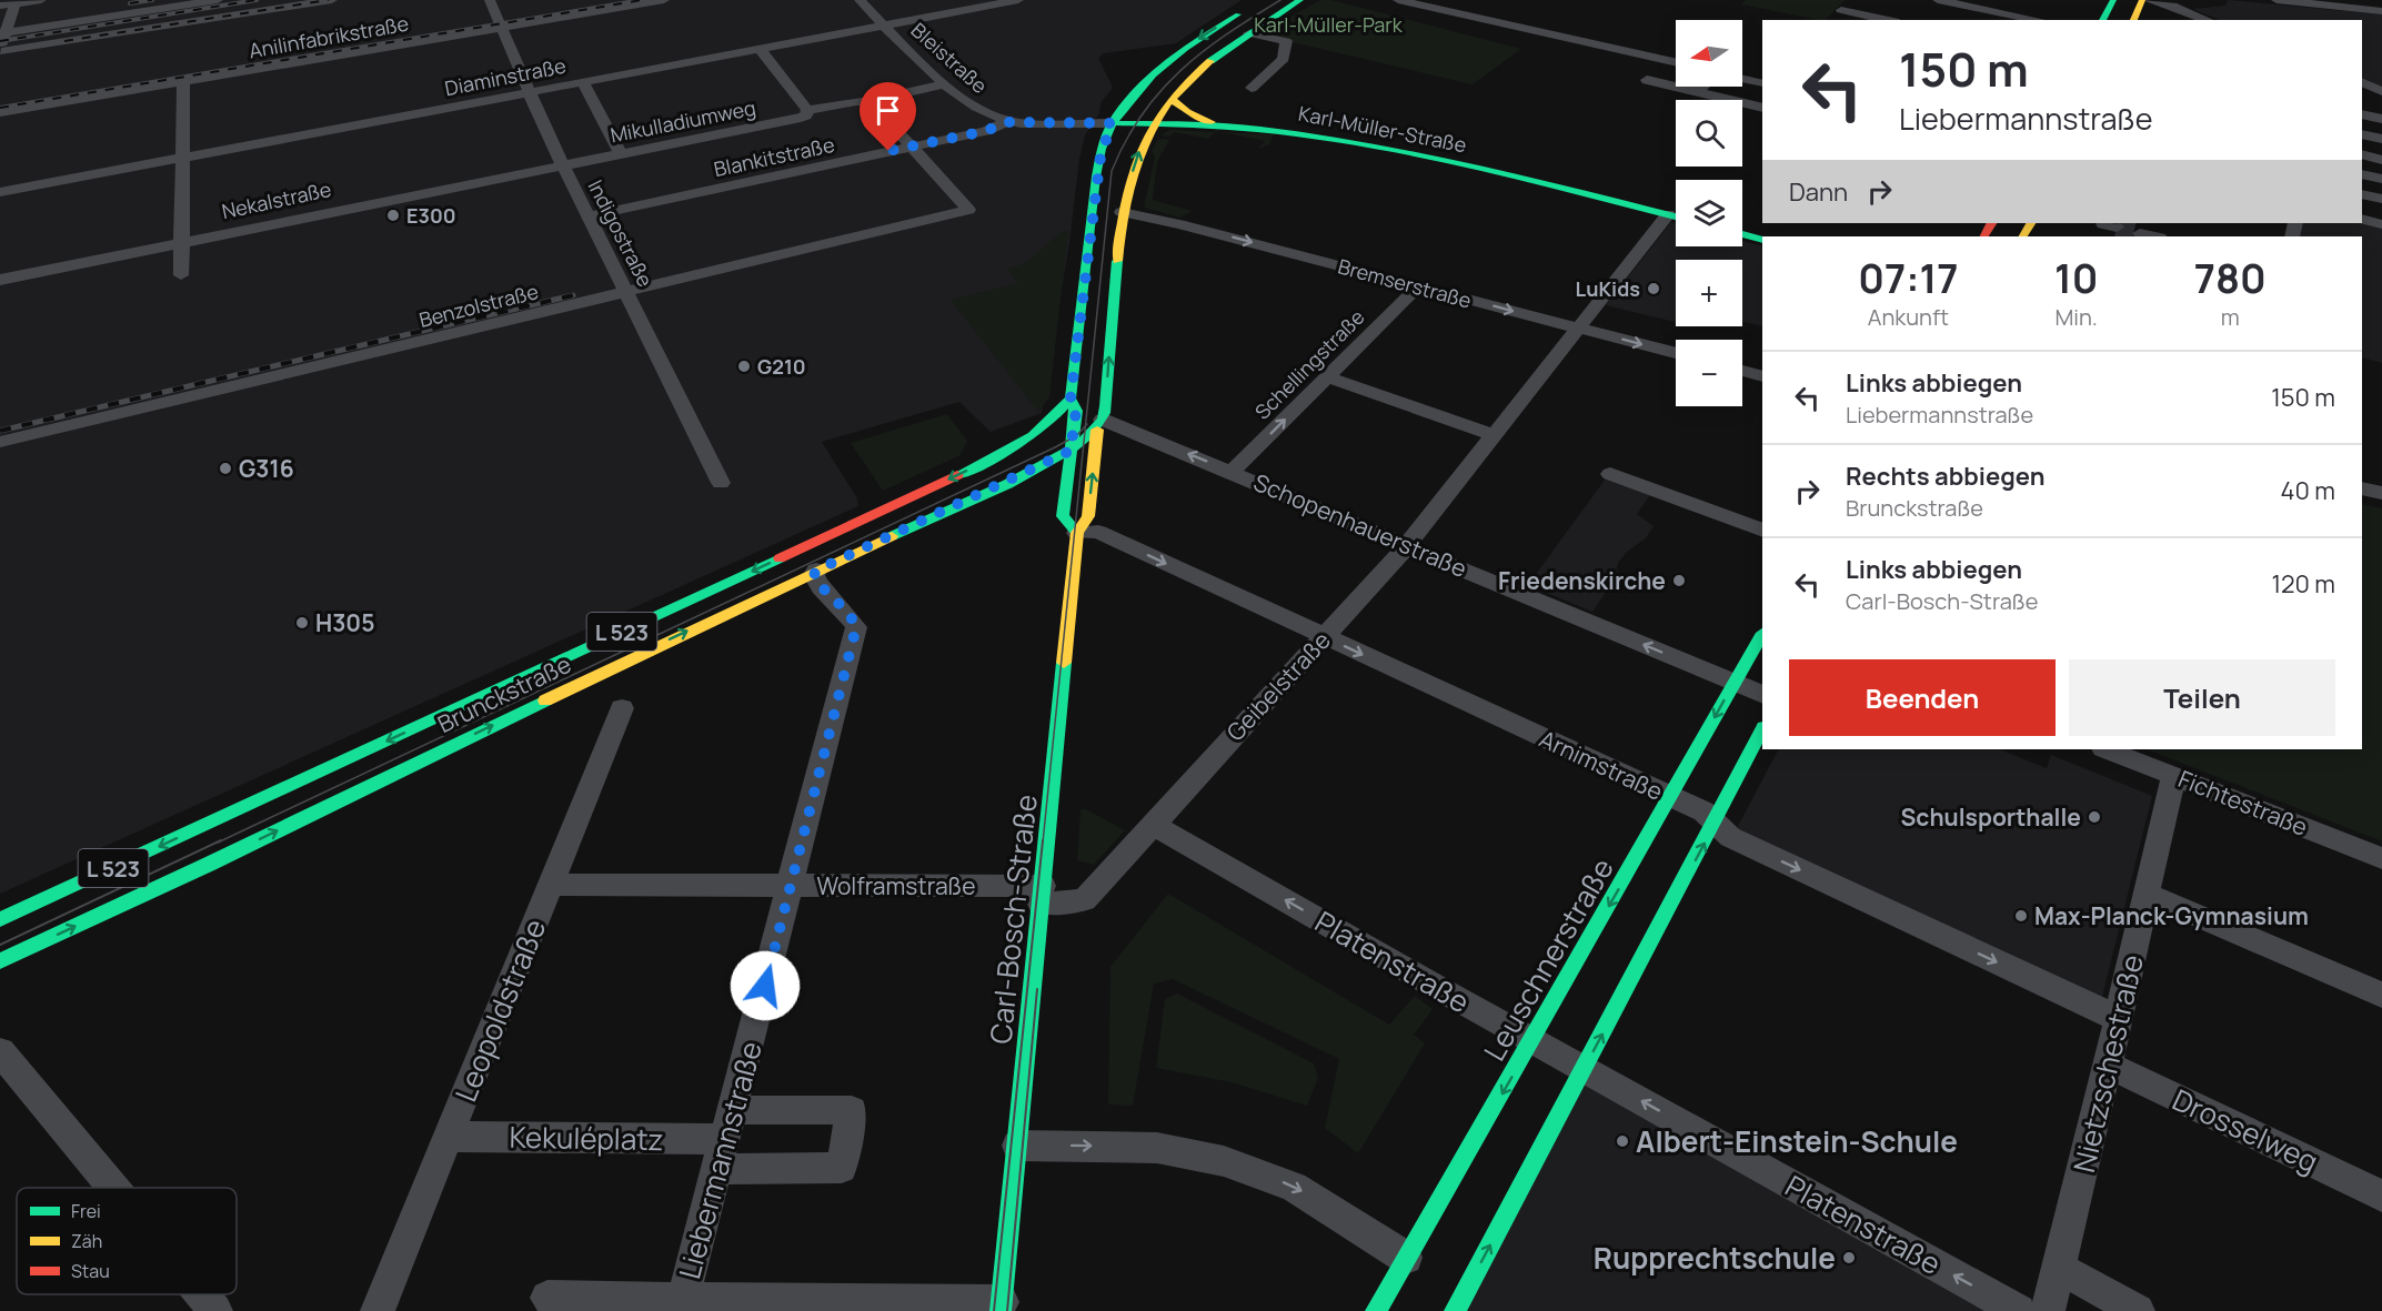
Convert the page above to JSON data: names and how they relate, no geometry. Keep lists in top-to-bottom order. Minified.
{"streets":{"main road":["Karl-Müller-Straße","L 523","Brunckstraße","Carl-Bosch-Straße","Leuschnerstraße"],"street":["Anilinfabrikstraße","Bleistraße","Diaminstraße","Mikulladiumweg","Blankitstraße","Nekalstraße","Indigostraße","Bremserstraße","Benzolstraße","Schellingstraße","Schopenhauerstraße","Geibelstraße","Arnimstraße","Fichtestraße","Wolframstraße","Platenstraße","Leopoldstraße","Nietzschestraße","Drosselweg","Kekuléplatz","Liebermannstraße"]},"crossings":[["Anilinfabrikstraße","Indigostraße"],["Bleistraße","Diaminstraße"],["Bleistraße","Karl-Müller-Straße"],["Bleistraße","Blankitstraße"],["Diaminstraße","Indigostraße"],["Mikulladiumweg","Nekalstraße"],["Mikulladiumweg","Indigostraße"],["Karl-Müller-Straße","Geibelstraße"],["Karl-Müller-Straße","Carl-Bosch-Straße"],["Blankitstraße","Indigostraße"],["Blankitstraße","Benzolstraße"],["Nekalstraße","Indigostraße"],["Indigostraße","Benzolstraße"],["Bremserstraße","Schellingstraße"],["Bremserstraße","Geibelstraße"],["Bremserstraße","Carl-Bosch-Straße"],["Schellingstraße","Schopenhauerstraße"],["Schopenhauerstraße","Geibelstraße"],["Schopenhauerstraße","Brunckstraße"],["Schopenhauerstraße","Carl-Bosch-Straße"],["Schopenhauerstraße","Leuschnerstraße"],["Geibelstraße","Arnimstraße"],["Geibelstraße","Wolframstraße"],["Geibelstraße","Carl-Bosch-Straße"],["Geibelstraße","Platenstraße"],["Brunckstraße","Carl-Bosch-Straße"],["Brunckstraße","Liebermannstraße"],["Arnimstraße","Carl-Bosch-Straße"],["Arnimstraße","Leuschnerstraße"],["Arnimstraße","Nietzschestraße"],["Fichtestraße","Nietzschestraße"],["Wolframstraße","Carl-Bosch-Straße"],["Wolframstraße","Leopoldstraße"],["Wolframstraße","Liebermannstraße"],["Leuschnerstraße","Platenstraße"],["Leopoldstraße","Kekuléplatz"],["Nietzschestraße","Drosselweg"],["Kekuléplatz","Liebermannstraße"]],"one_way":["Schellingstraße","Arnimstraße","Platenstraße"],"parks":["Karl-Müller-Park"],"places":["E300","LuKids","G210","G316","Friedenskirche","H305","Schulsporthalle","Max-Planck-Gymnasium","Albert-Einstein-Schule","Rupprechtschule"],"legend":["Frei","Zäh","Stau"],"north":"left","page":{"map_buttons":["+","−"],"turn":["150 m","Liebermannstraße"],"then":"Dann","eta":["07:17","Ankunft","10","Min.","780","m"],"list":[{"name":"Links abbiegen","note":"Liebermannstraße","value":"150 m"},{"name":"Rechts abbiegen","note":"Brunckstraße","value":"40 m"},{"name":"Links abbiegen","note":"Carl-Bosch-Straße","value":"120 m"}],"buttons":["Beenden","Teilen"]}}
